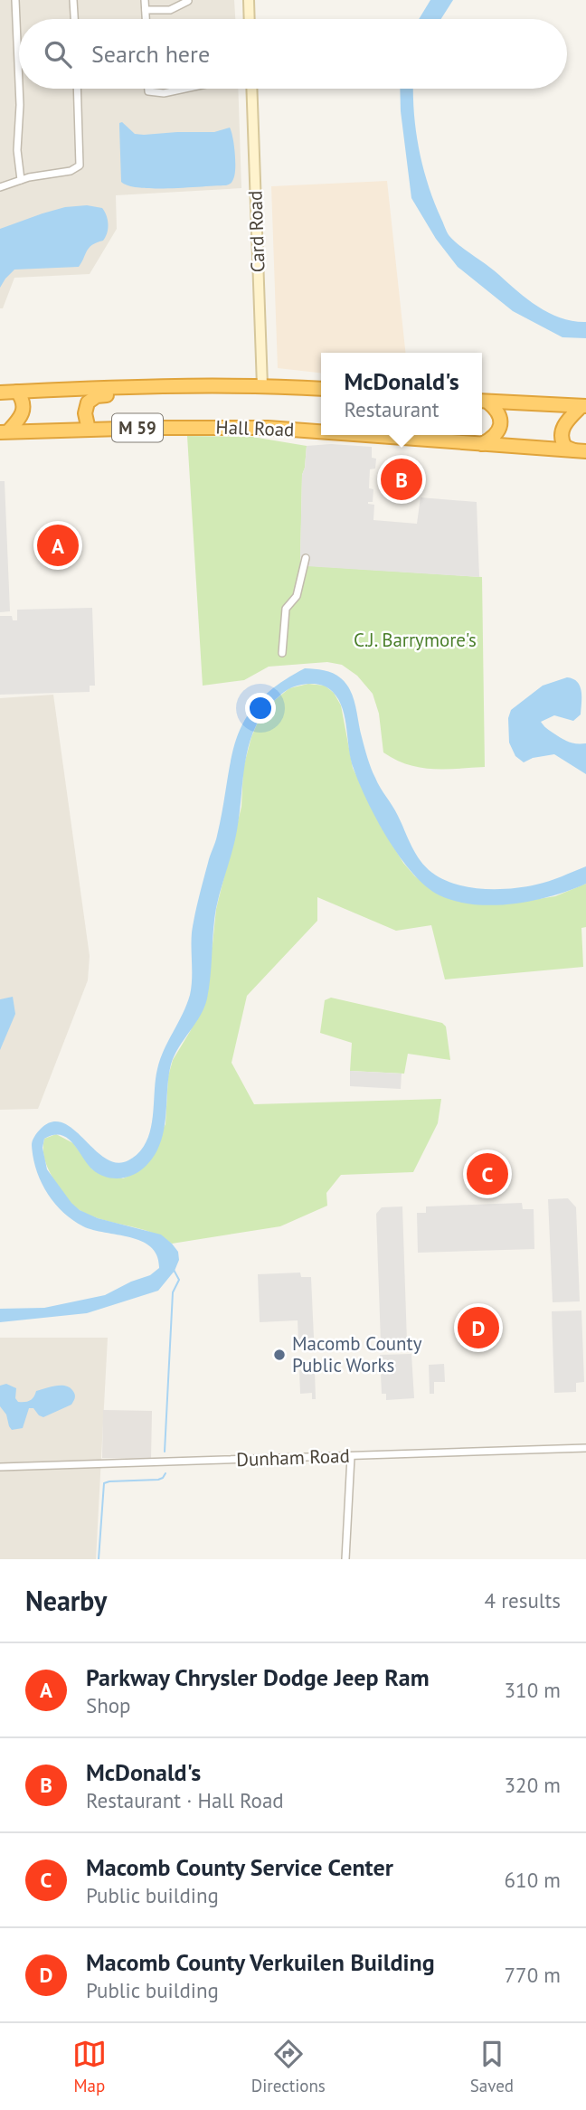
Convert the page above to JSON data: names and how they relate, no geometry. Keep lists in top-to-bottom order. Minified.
{"streets":{"highway":["M 59","Hall Road"],"street":["Card Road","Dunham Road"]},"crossings":[["Card Road","M 59"]],"parks":["C.J. Barrymore's"],"places":["Macomb County Public Works"],"page":{"search":"Search here","popup":["McDonald's","Restaurant"],"pins":["B","A","C","D"],"heading":["Nearby","4 results"],"list":[{"mark":"A","name":"Parkway Chrysler Dodge Jeep Ram","note":"Shop","value":"310 m"},{"mark":"B","name":"McDonald's","note":"Restaurant · Hall Road","value":"320 m"},{"mark":"C","name":"Macomb County Service Center","note":"Public building","value":"610 m"},{"mark":"D","name":"Macomb County Verkuilen Building","note":"Public building","value":"770 m"}],"nav":["Map","Directions","Saved"]}}
